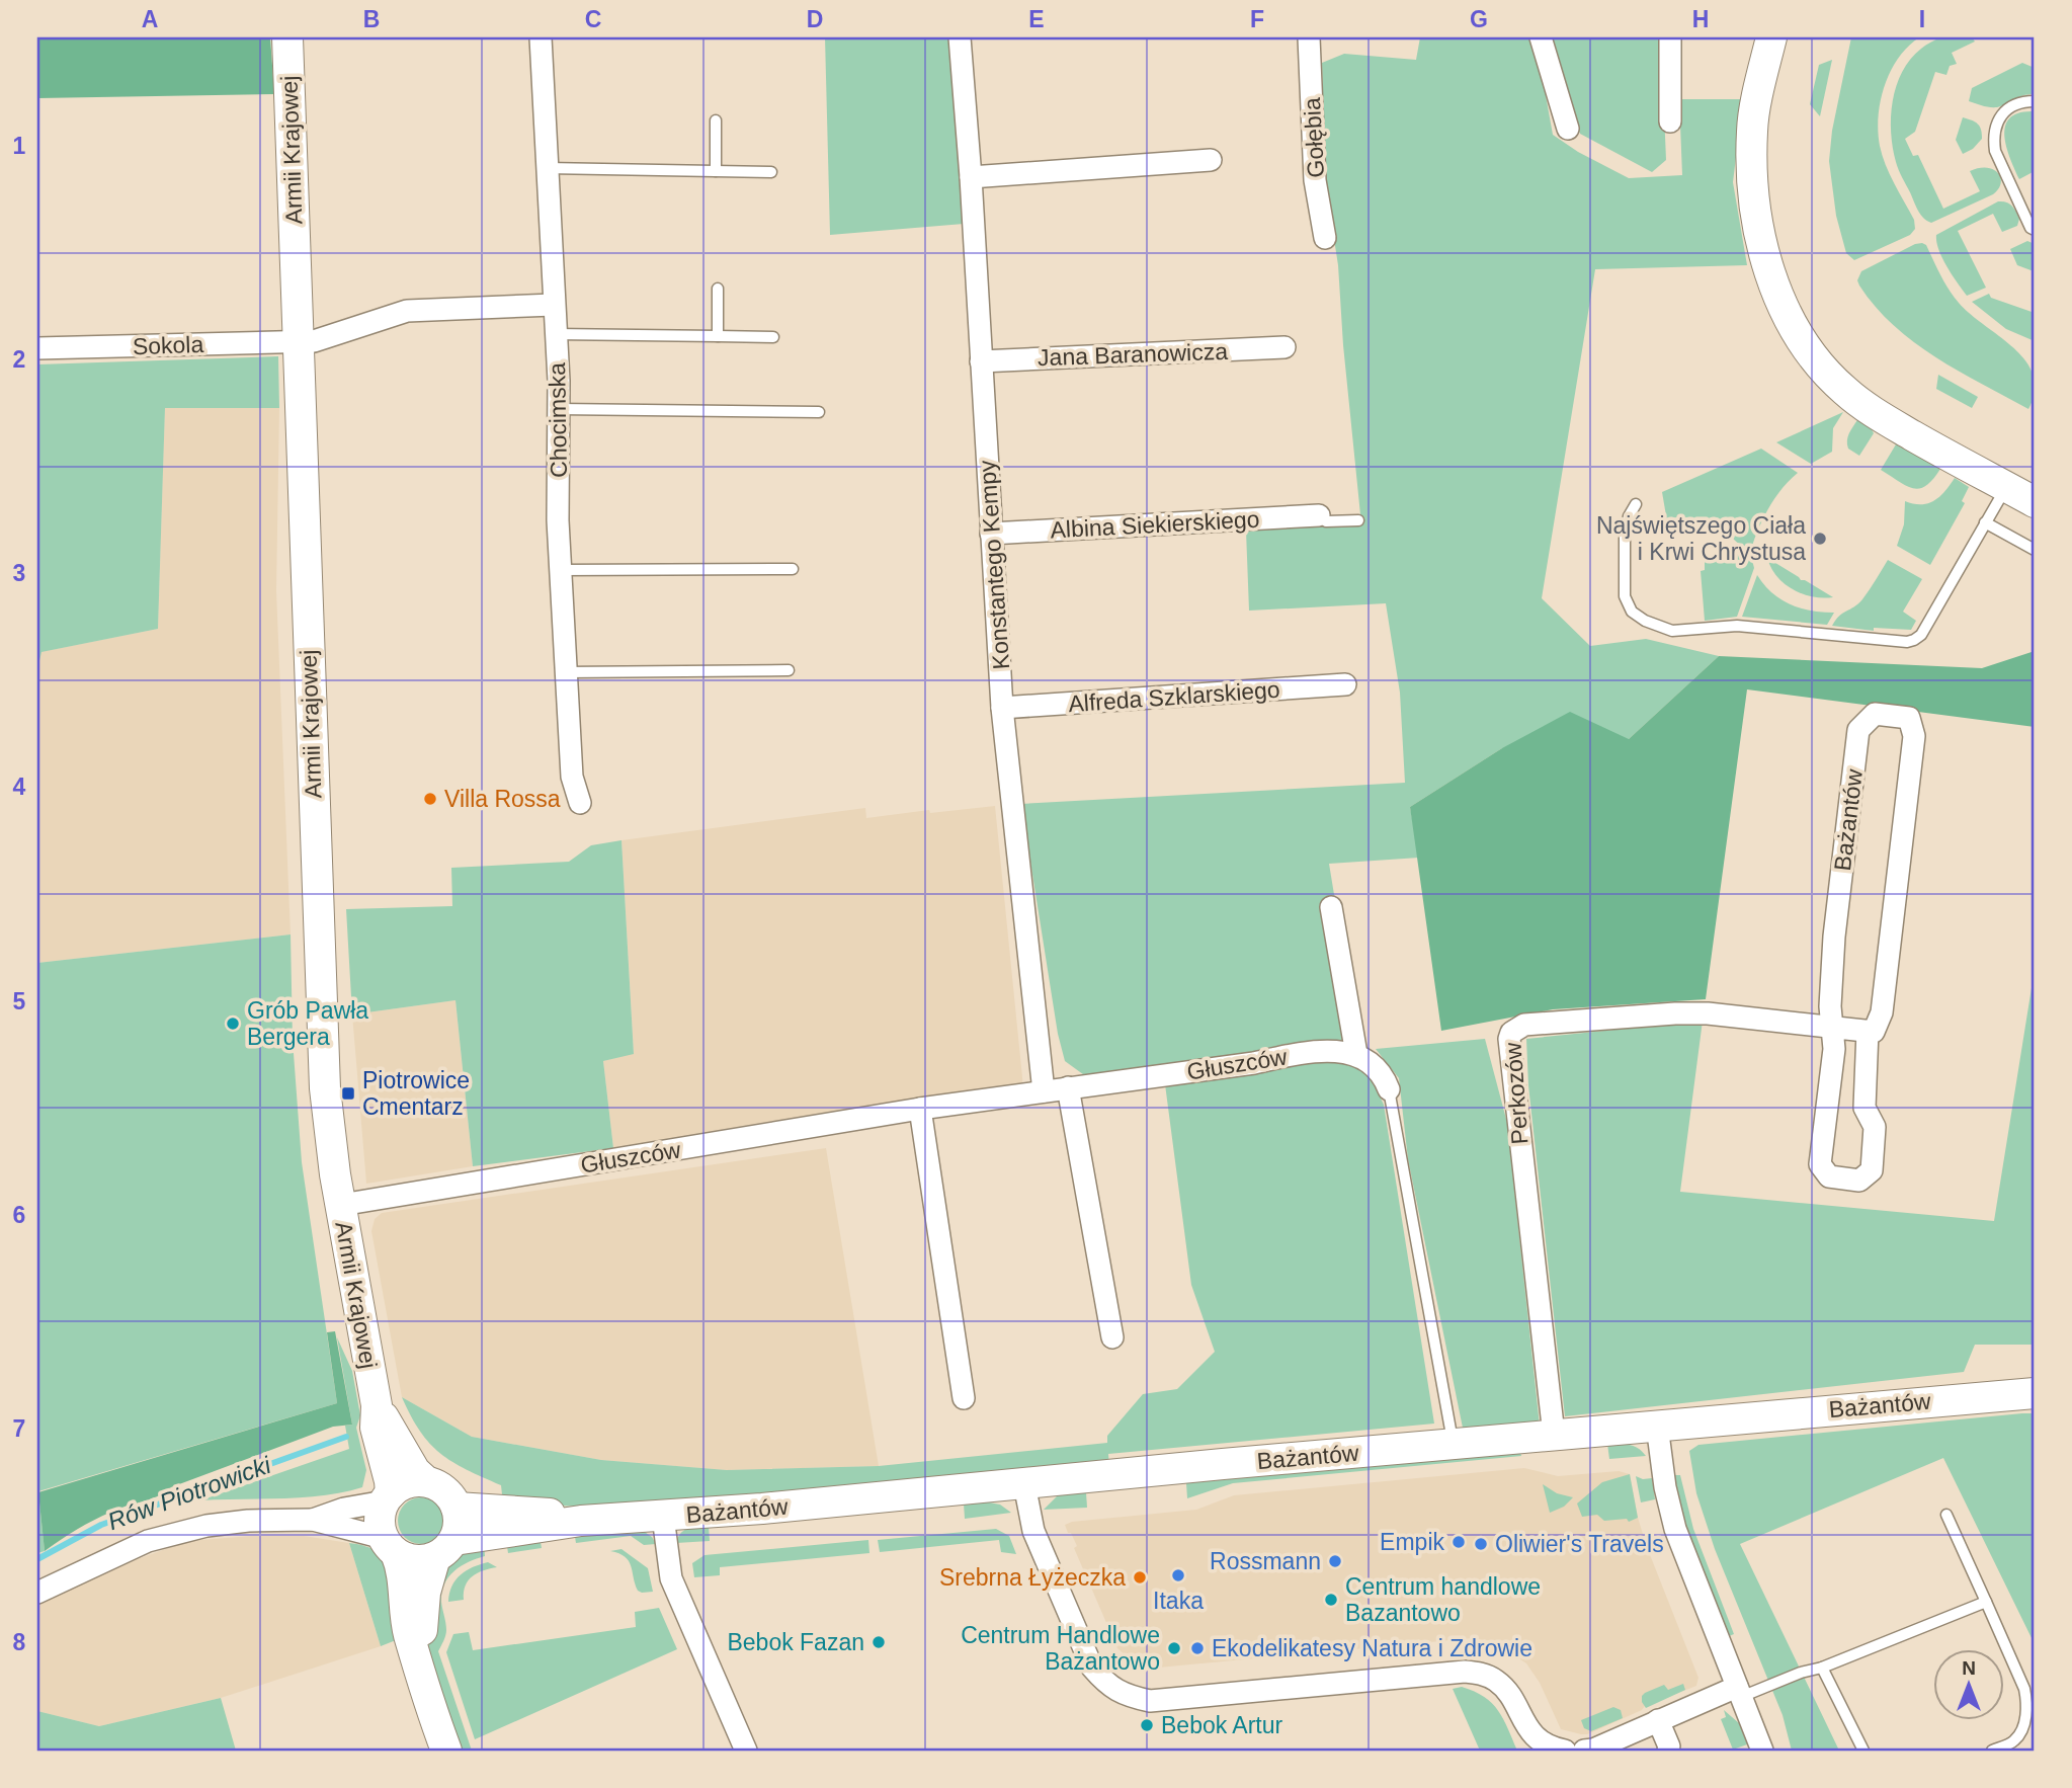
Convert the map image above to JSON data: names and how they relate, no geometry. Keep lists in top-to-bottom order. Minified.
{"streets":{"street":["Gołębia","Armii Krajowej","Sokola","Jana Baranowicza","Chocimska","Albina Siekierskiego","Konstantego Kempy","Alfreda Szklarskiego","Bażantów","Głuszców","Perkozów"]},"crossings":[["Armii Krajowej","Sokola"],["Armii Krajowej","Bażantów"],["Armii Krajowej","Głuszców"],["Sokola","Chocimska"],["Jana Baranowicza","Konstantego Kempy"],["Albina Siekierskiego","Konstantego Kempy"],["Konstantego Kempy","Alfreda Szklarskiego"],["Konstantego Kempy","Głuszców"],["Bażantów","Perkozów"]],"water":["Rów Piotrowicki"],"places":{"other":["Najświętszego Ciała i Krwi Chrystusa","Villa Rossa","Grób Pawła Bergera","Empik","Oliwier's Travels","Rossmann","Itaka","Srebrna Łyżeczka","Centrum handlowe Bazantowo","Bebok Fazan","Centrum Handlowe Bażantowo","Ekodelikatesy Natura i Zdrowie","Bebok Artur"],"transit":["Piotrowice Cmentarz"]},"north":"top","grid":{"columns":["A","B","C","D","E","F","G","H","I"],"rows":["1","2","3","4","5","6","7","8"]}}
